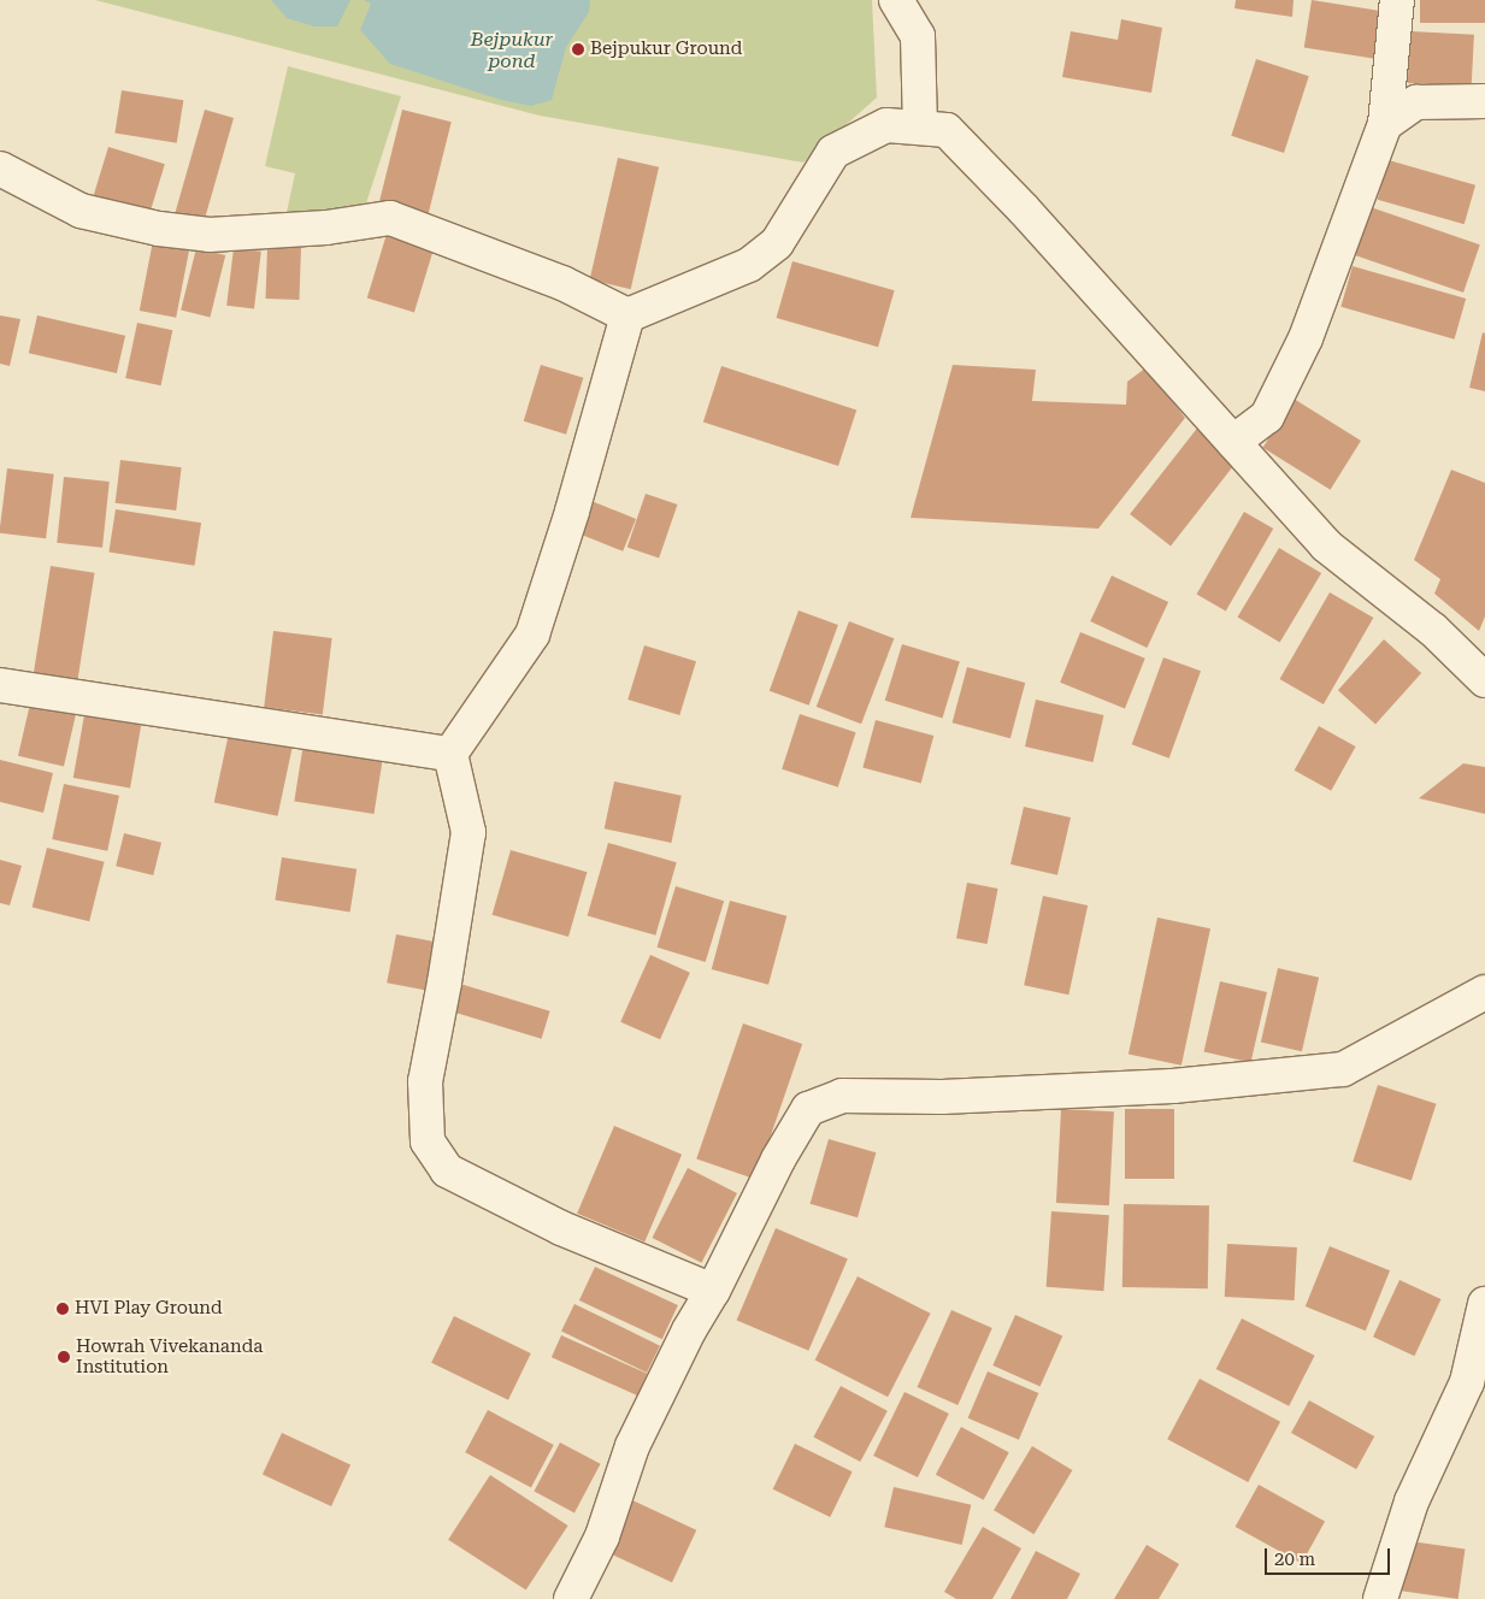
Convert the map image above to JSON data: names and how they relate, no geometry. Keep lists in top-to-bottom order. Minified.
{"water":["Bejpukur pond"],"places":["Bejpukur Ground","HVI Play Ground","Howrah Vivekananda Institution"],"scale_bar":"20 m"}
